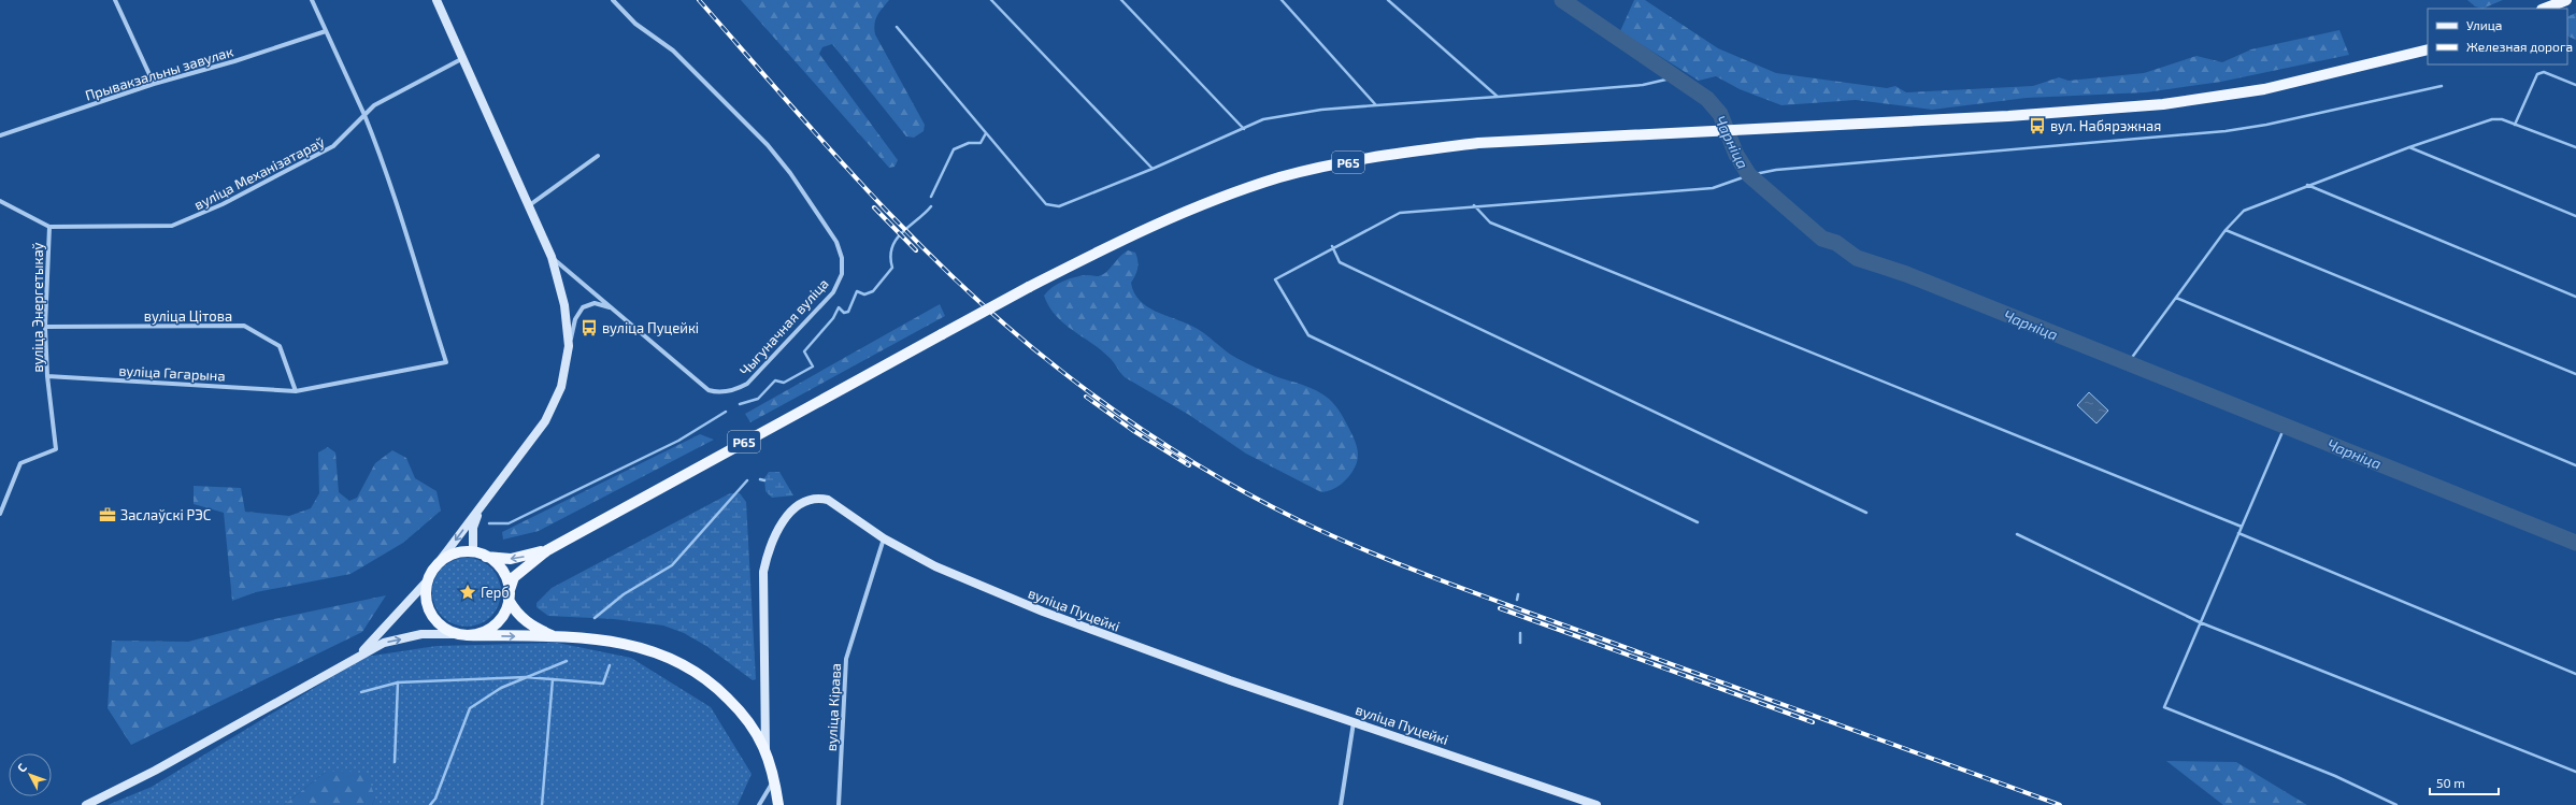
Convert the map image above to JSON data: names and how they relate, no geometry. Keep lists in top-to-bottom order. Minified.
{"streets":{"main road":["Р65","вуліца Пуцейкі"],"street":["Прывакзальны завулак","вуліца Механізатараў","вуліца Энергетыкаў","вуліца Цітова","Чыгуначная вуліца","вуліца Гагарына","вуліца Кірава"]},"crossings":[["Р65","вуліца Пуцейкі"],["вуліца Механізатараў","вуліца Энергетыкаў"],["вуліца Энергетыкаў","вуліца Цітова"],["вуліца Энергетыкаў","вуліца Гагарына"],["вуліца Цітова","вуліца Гагарына"],["вуліца Пуцейкі","вуліца Кірава"]],"water":["Чарніца"],"places":{"bus stop":["вул. Набярэжная","вуліца Пуцейкі"],"office":["Заслаўскі РЭС"],"place":["Герб"]},"legend":["Улица","Железная дорога"],"scale_bar":"50 m","north":"top left"}
